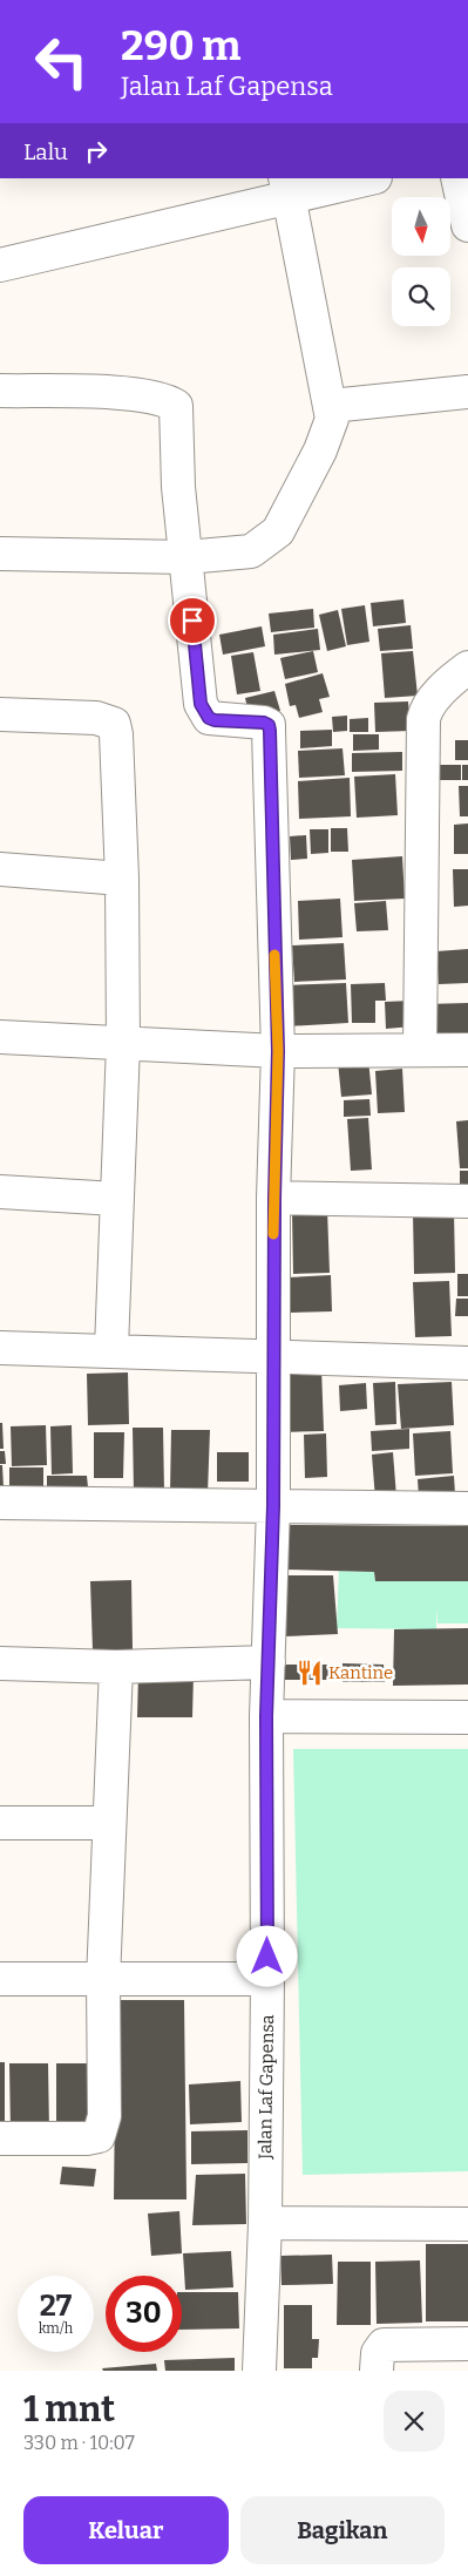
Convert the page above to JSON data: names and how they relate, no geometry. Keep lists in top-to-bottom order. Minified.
{"streets":{"street":["Jalan Laf Gapensa"]},"places":{"restaurant":["Kantine"]},"north":"bottom","page":{"turn":["290 m","Jalan Laf Gapensa"],"then":"Lalu","speed":"27 km/h","limit":"30","heading":["1 mnt","330 m · 10:07"],"buttons":["Keluar","Bagikan"]}}
